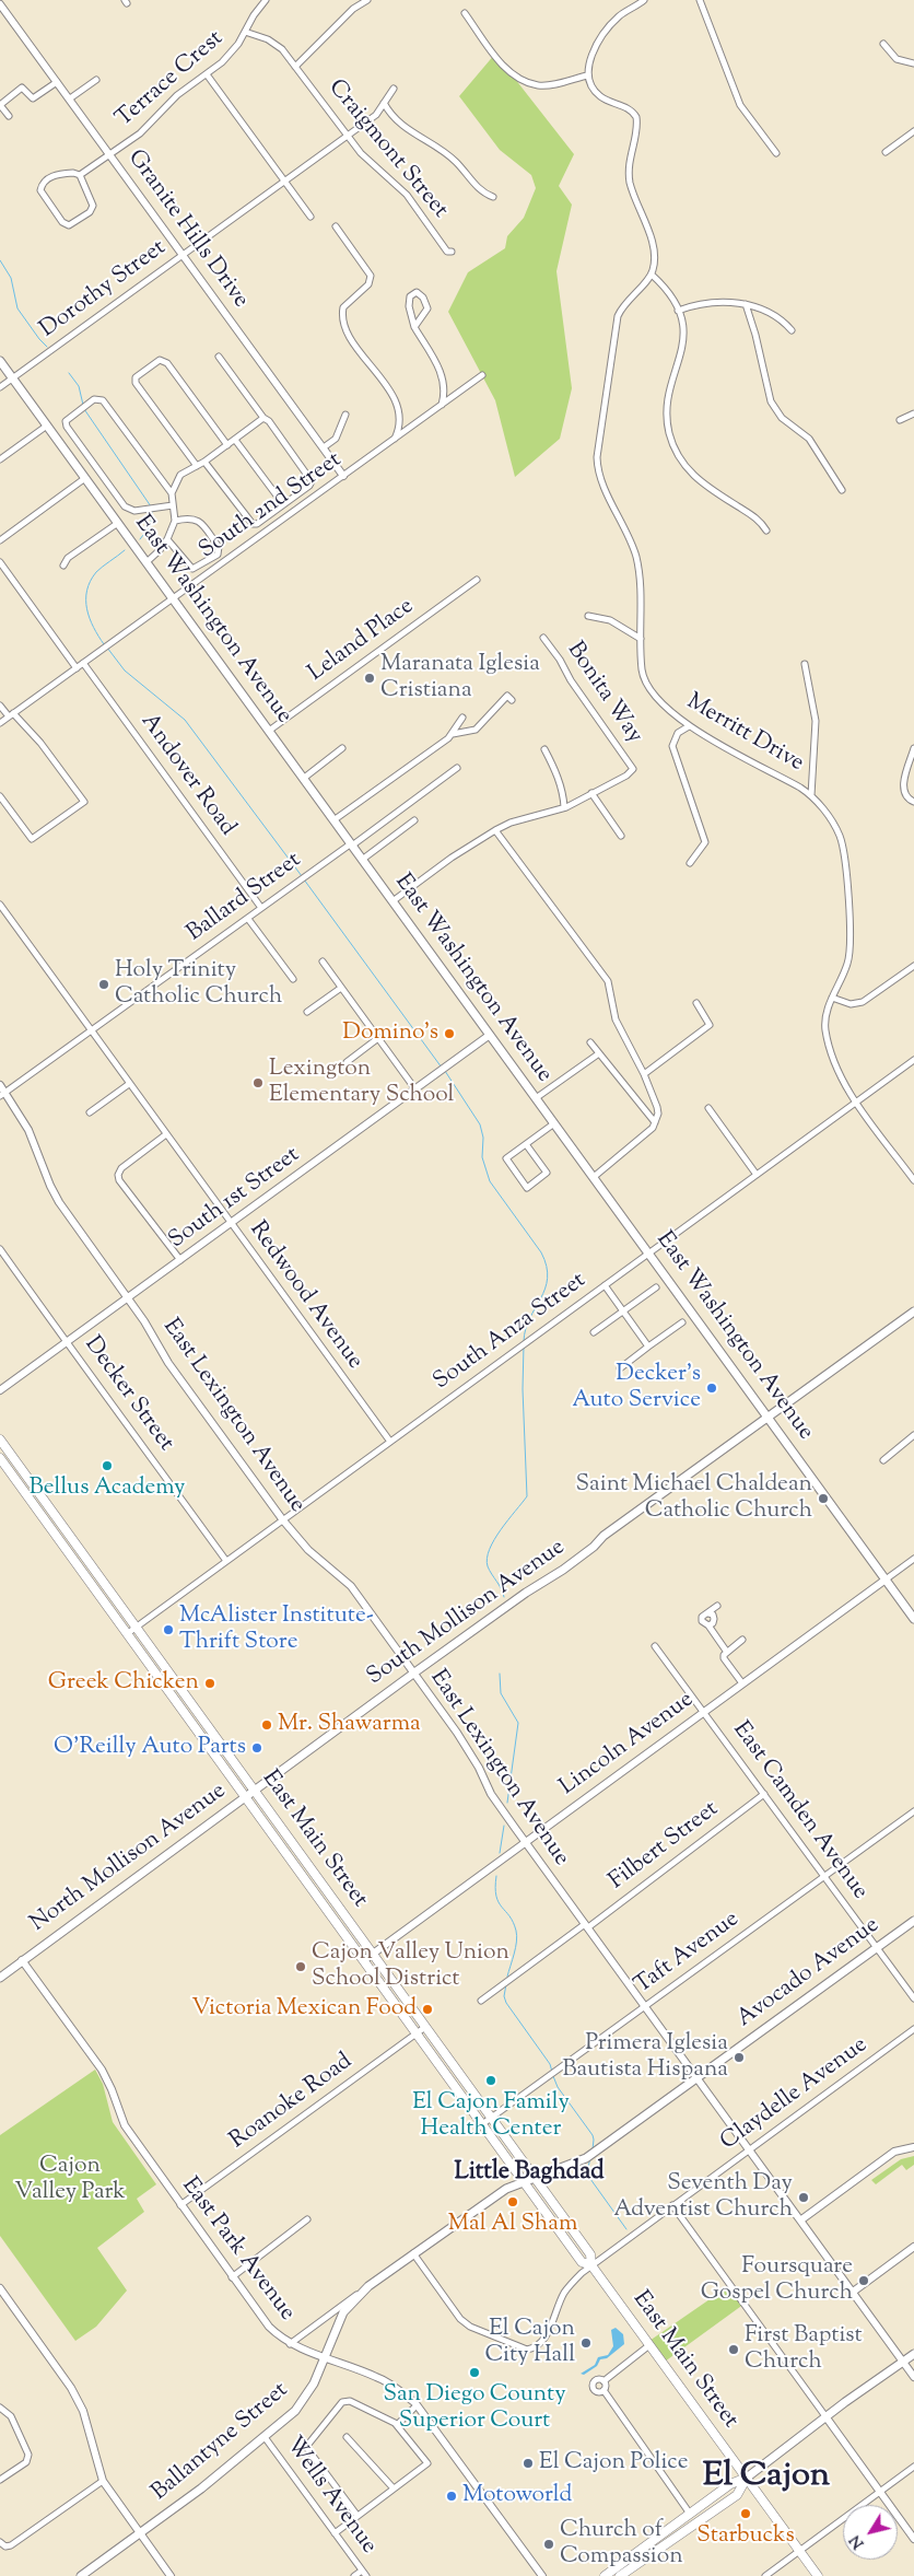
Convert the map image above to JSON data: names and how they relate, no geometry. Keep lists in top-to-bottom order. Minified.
{"streets":{"main road":["East Washington Avenue","South Mollison Avenue","East Main Street","North Mollison Avenue","Avocado Avenue","Ballantyne Street"],"street":["Terrace Crest","Craigmont Street","Granite Hills Drive","Dorothy Street","South 2nd Street","Leland Place","Bonita Way","Merritt Drive","Andover Road","Ballard Street","South 1st Street","Redwood Avenue","South Anza Street","Decker Street","East Lexington Avenue","Lincoln Avenue","East Camden Avenue","Filbert Street","Taft Avenue","Claydelle Avenue","Roanoke Road","East Park Avenue","Wells Avenue"]},"crossings":[["Terrace Crest","Craigmont Street"],["Terrace Crest","Granite Hills Drive"],["Craigmont Street","Dorothy Street"],["Granite Hills Drive","Dorothy Street"],["Granite Hills Drive","South 2nd Street"],["Dorothy Street","East Washington Avenue"],["South 2nd Street","East Washington Avenue"],["South 2nd Street","Andover Road"],["East Washington Avenue","Leland Place"],["East Washington Avenue","Ballard Street"],["East Washington Avenue","South 1st Street"],["East Washington Avenue","South Anza Street"],["East Washington Avenue","South Mollison Avenue"],["East Washington Avenue","Lincoln Avenue"],["Merritt Drive","South Anza Street"],["Andover Road","Ballard Street"],["Ballard Street","Redwood Avenue"],["Ballard Street","East Lexington Avenue"],["South 1st Street","Redwood Avenue"],["South 1st Street","Decker Street"],["South 1st Street","East Lexington Avenue"],["Redwood Avenue","South Anza Street"],["South Anza Street","Decker Street"],["South Anza Street","East Lexington Avenue"],["South Anza Street","East Main Street"],["East Lexington Avenue","South Mollison Avenue"],["East Lexington Avenue","Lincoln Avenue"],["East Lexington Avenue","Filbert Street"],["East Lexington Avenue","Taft Avenue"],["East Lexington Avenue","Avocado Avenue"],["East Lexington Avenue","Claydelle Avenue"],["South Mollison Avenue","East Main Street"],["South Mollison Avenue","North Mollison Avenue"],["Lincoln Avenue","East Camden Avenue"],["Lincoln Avenue","East Main Street"],["East Camden Avenue","Filbert Street"],["East Camden Avenue","Taft Avenue"],["East Camden Avenue","Avocado Avenue"],["East Main Street","North Mollison Avenue"],["East Main Street","Taft Avenue"],["East Main Street","Avocado Avenue"],["East Main Street","Claydelle Avenue"],["East Main Street","Roanoke Road"],["East Main Street","Ballantyne Street"],["North Mollison Avenue","East Park Avenue"],["Avocado Avenue","Ballantyne Street"],["Claydelle Avenue","Ballantyne Street"],["Roanoke Road","East Park Avenue"],["East Park Avenue","Ballantyne Street"],["Ballantyne Street","Wells Avenue"]],"districts":["Little Baghdad","El Cajon"],"parks":["Cajon Valley Park"],"places":["Maranata Iglesia Cristiana","Holy Trinity Catholic Church","Domino's","Lexington Elementary School","Decker's Auto Service","Bellus Academy","Saint Michael Chaldean Catholic Church","McAlister Institute- Thrift Store","Greek Chicken","Mr. Shawarma","O'Reilly Auto Parts","Cajon Valley Union School District","Victoria Mexican Food","Primera Iglesia Bautista Hispana","El Cajon Family Health Center","Seventh Day Adventist Church","Mal Al Sham","Foursquare Gospel Church","El Cajon City Hall","First Baptist Church","San Diego County Superior Court","El Cajon Police","Motoworld","Starbucks","Church of Compassion"],"north":"bottom left"}
